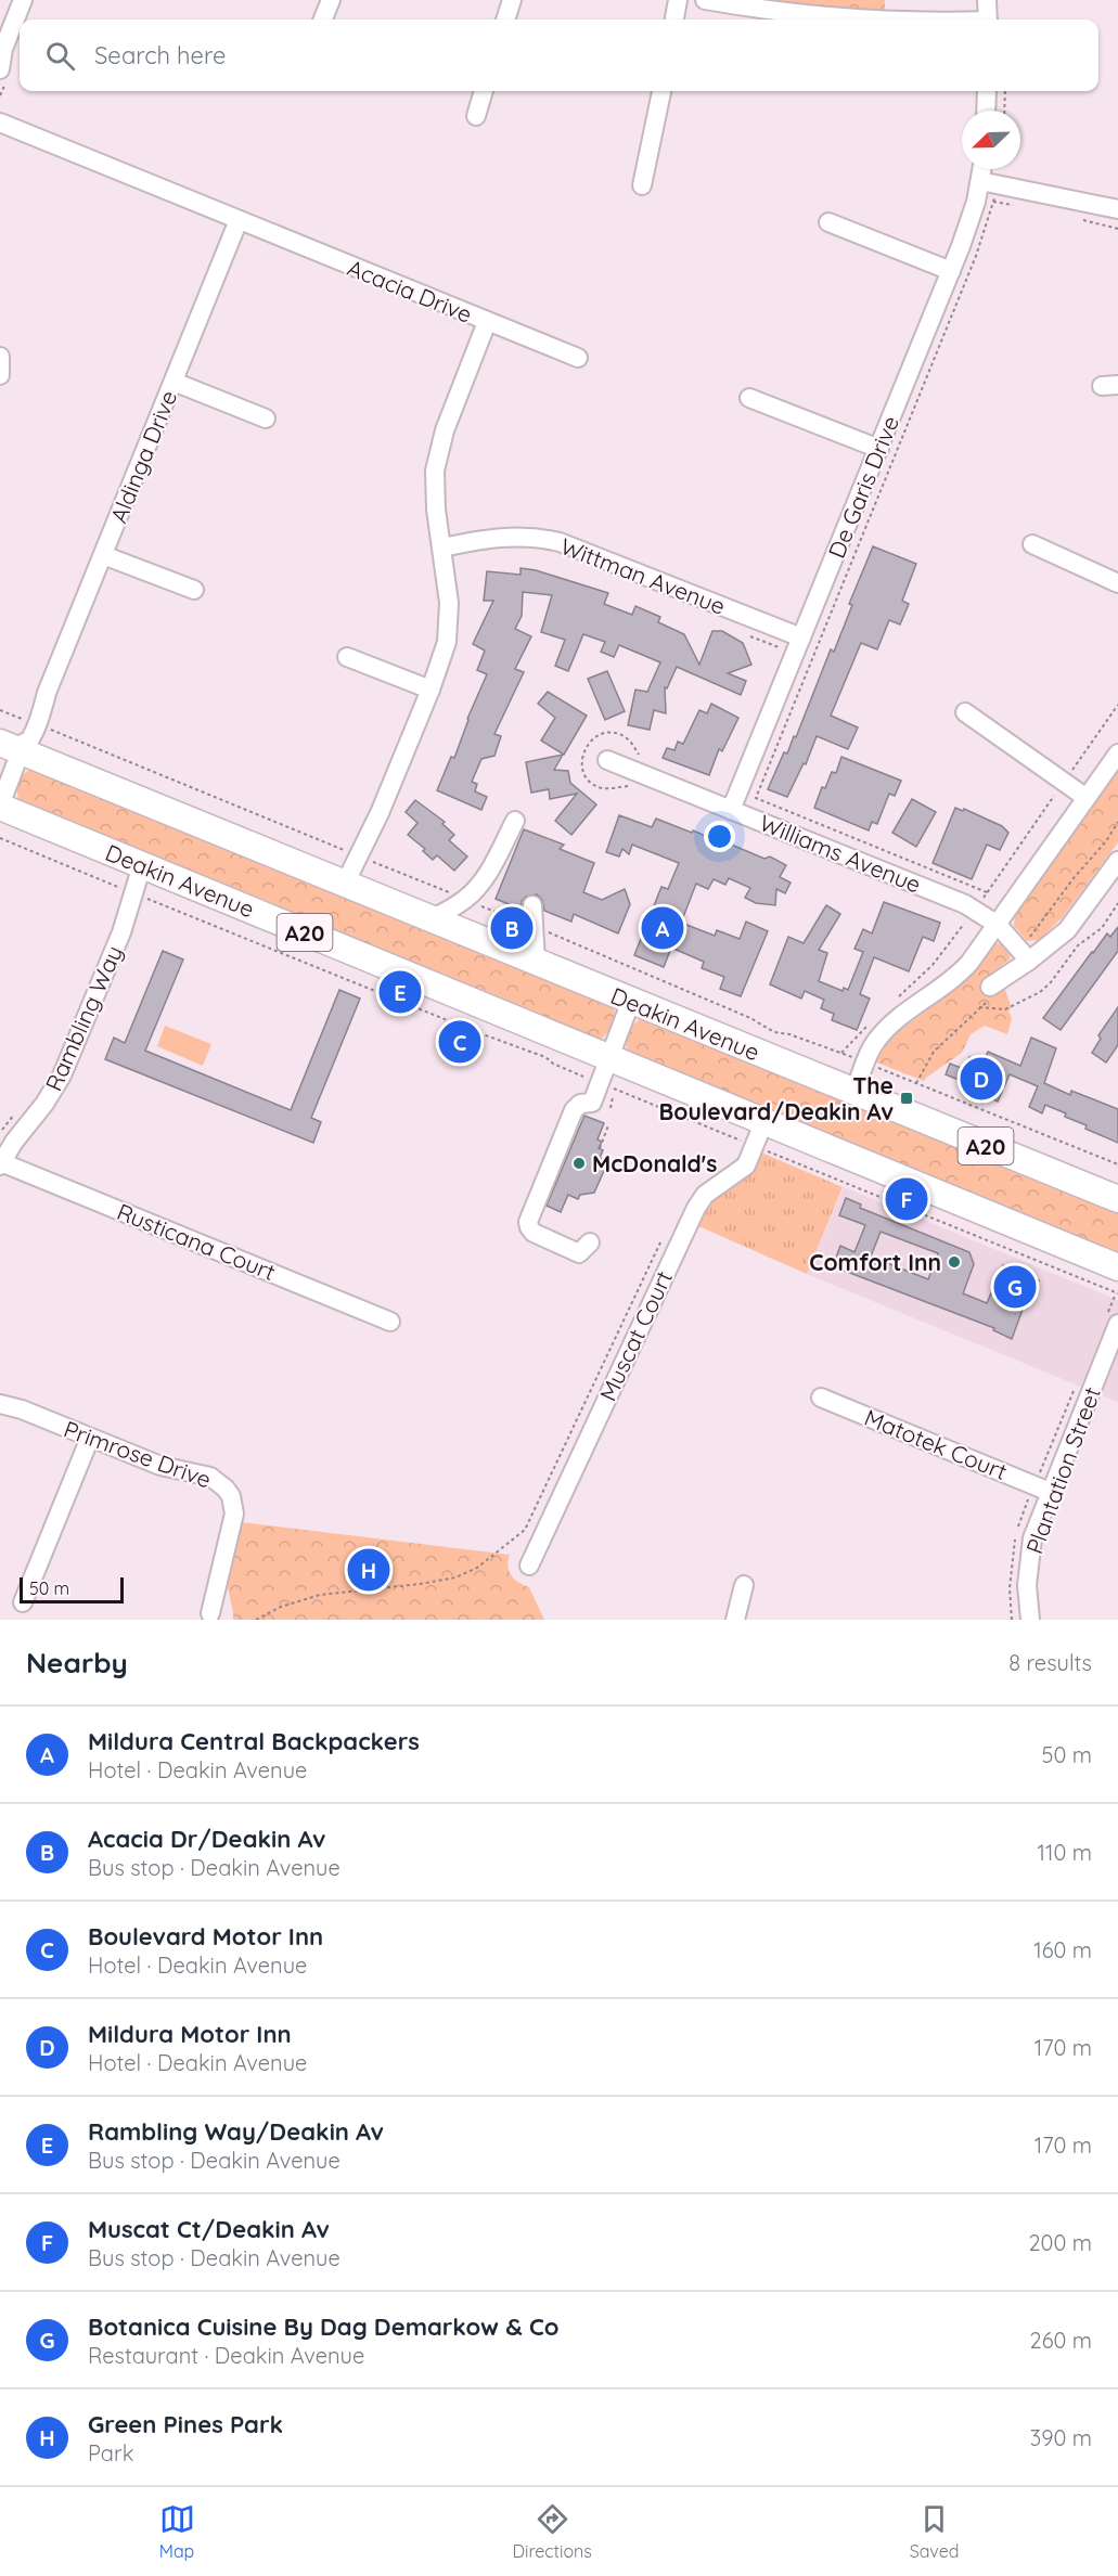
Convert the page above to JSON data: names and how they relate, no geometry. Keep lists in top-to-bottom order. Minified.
{"streets":{"highway":["Deakin Avenue","A20"],"street":["Acacia Drive","Aldinga Drive","De Garis Drive","Wittman Avenue","Williams Avenue","Rambling Way","Rusticana Court","Muscat Court","Matotek Court","Primrose Drive","Plantation Street"]},"crossings":[["Acacia Drive","Aldinga Drive"],["Acacia Drive","Wittman Avenue"],["Acacia Drive","Deakin Avenue"],["Aldinga Drive","Deakin Avenue"],["De Garis Drive","Wittman Avenue"],["De Garis Drive","Williams Avenue"],["Deakin Avenue","Rambling Way"],["Deakin Avenue","Muscat Court"],["Rambling Way","Rusticana Court"],["Matotek Court","Plantation Street"]],"places":{"transit":["The Boulevard/Deakin Av"],"other":["McDonald's","Comfort Inn"]},"scale_bar":"50 m","north":"bottom left","page":{"search":"Search here","pins":["A","B","E","C","D","F","G","H"],"scale":"50 m","heading":["Nearby","8 results"],"list":[{"mark":"A","name":"Mildura Central Backpackers","note":"Hotel · Deakin Avenue","value":"50 m"},{"mark":"B","name":"Acacia Dr/Deakin Av","note":"Bus stop · Deakin Avenue","value":"110 m"},{"mark":"C","name":"Boulevard Motor Inn","note":"Hotel · Deakin Avenue","value":"160 m"},{"mark":"D","name":"Mildura Motor Inn","note":"Hotel · Deakin Avenue","value":"170 m"},{"mark":"E","name":"Rambling Way/Deakin Av","note":"Bus stop · Deakin Avenue","value":"170 m"},{"mark":"F","name":"Muscat Ct/Deakin Av","note":"Bus stop · Deakin Avenue","value":"200 m"},{"mark":"G","name":"Botanica Cuisine By Dag Demarkow & Co","note":"Restaurant · Deakin Avenue","value":"260 m"},{"mark":"H","name":"Green Pines Park","note":"Park","value":"390 m"}],"nav":["Map","Directions","Saved"]}}
